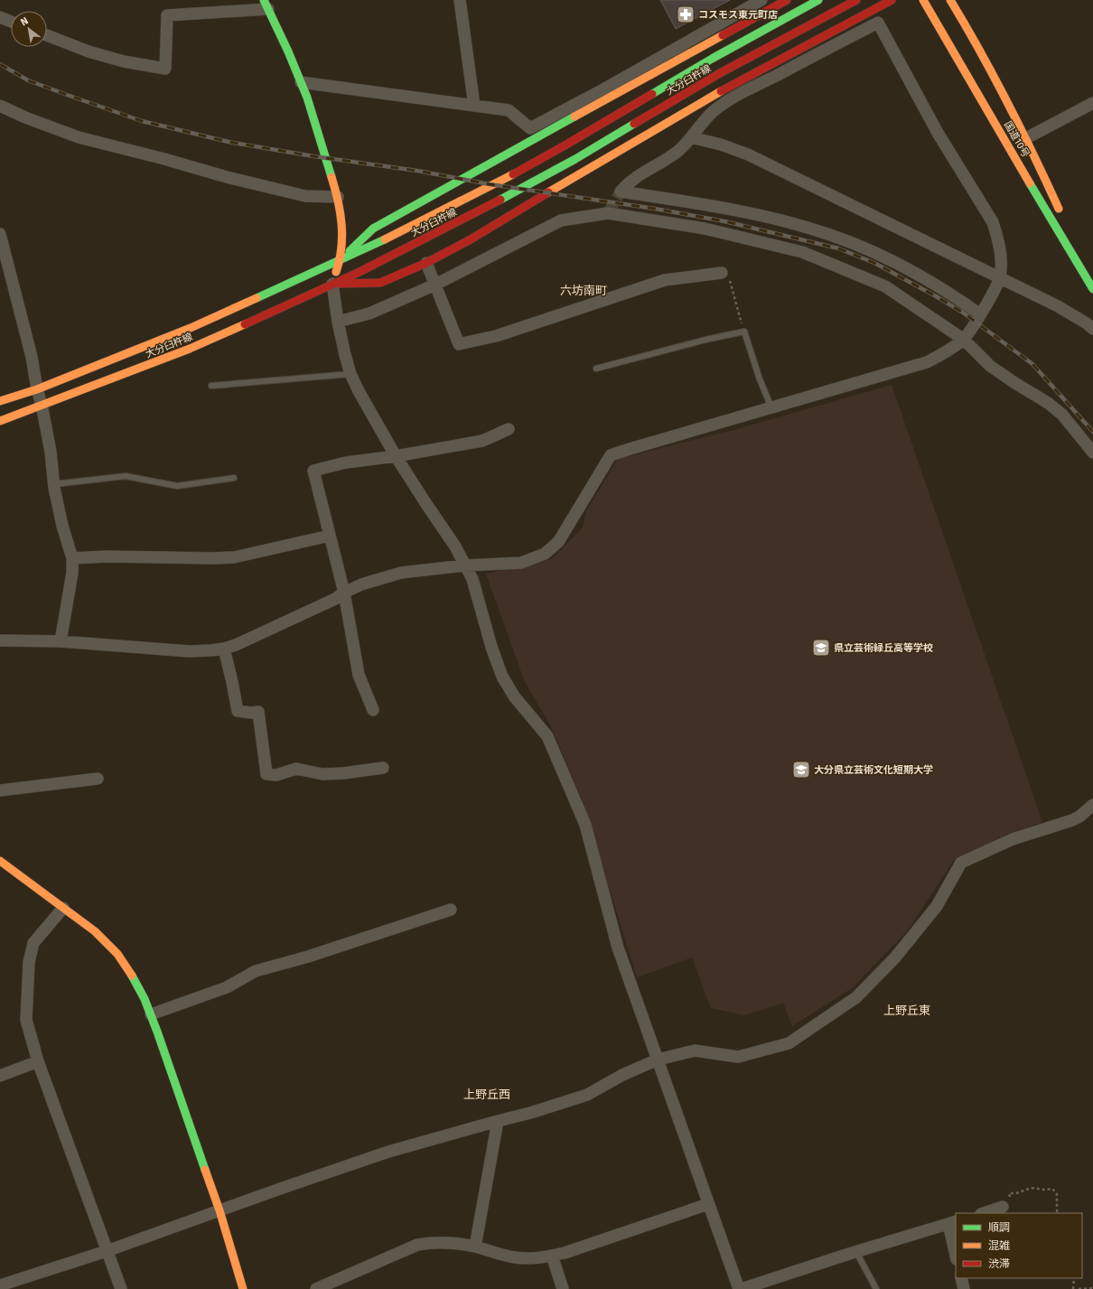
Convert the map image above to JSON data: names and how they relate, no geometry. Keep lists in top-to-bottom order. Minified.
{"streets":{"main road":["大分臼杵線","国道10号"]},"districts":["六坊南町","上野丘東","上野丘西"],"places":{"pharmacy":["コスモス東元町店"],"school or university":["県立芸術緑丘高等学校","大分県立芸術文化短期大学"]},"legend":["順調","混雑","渋滞"],"north":"top left"}
